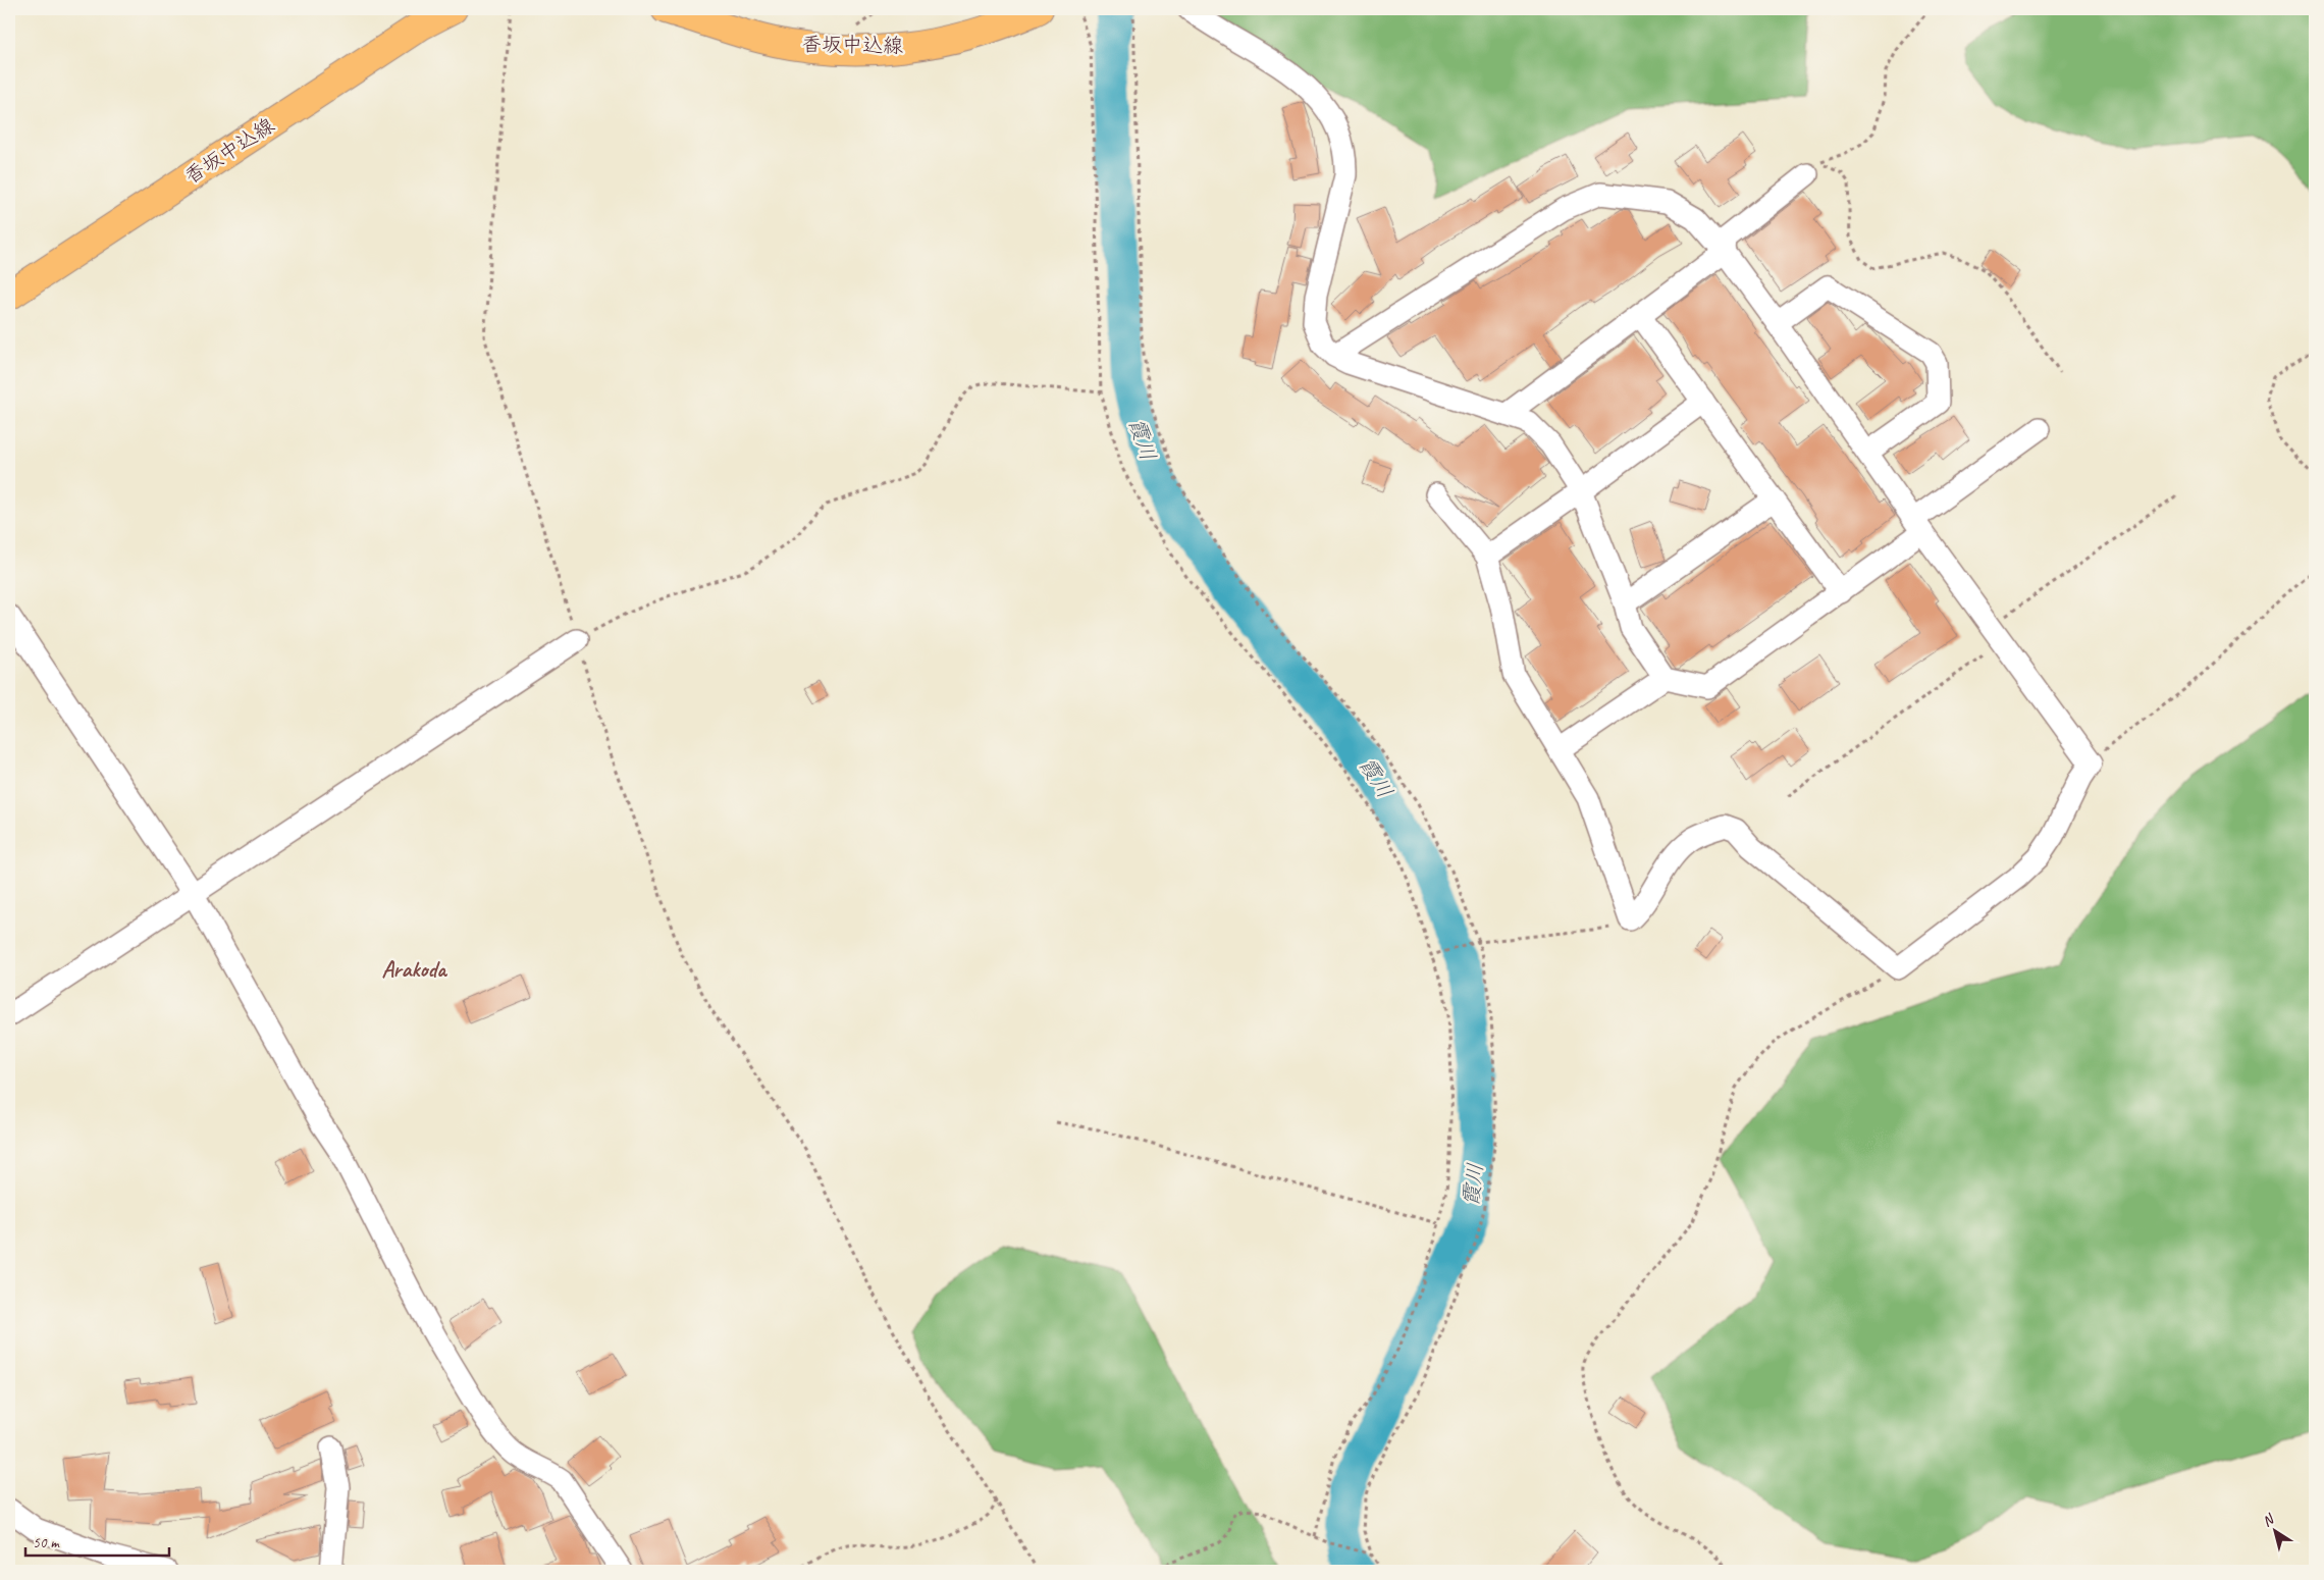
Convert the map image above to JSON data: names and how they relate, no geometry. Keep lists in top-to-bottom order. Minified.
{"streets":{"main road":["香坂中込線"]},"districts":["Arakoda"],"water":["霞川"],"scale_bar":"50 m","north":"top left"}
